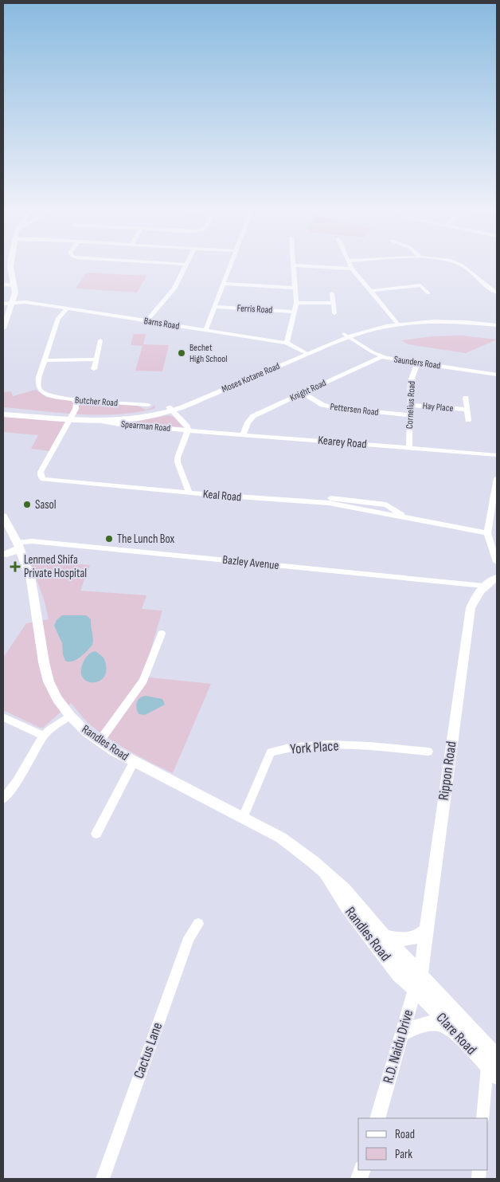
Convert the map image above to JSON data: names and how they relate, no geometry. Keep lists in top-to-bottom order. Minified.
{"streets":{"street":["Ferris Road","Barns Road","Saunders Road","Moses Kotane Road","Knight Road","Butcher Road","Cornelius Road","Hay Place","Pettersen Road","Spearman Road","Kearey Road","Keal Road","Bazley Avenue","Randles Road","York Place","Rippon Road","Clare Road","R.D. Naidu Drive","Cactus Lane"]},"crossings":[["Barns Road","Moses Kotane Road"],["Barns Road","Butcher Road"],["Saunders Road","Moses Kotane Road"],["Saunders Road","Knight Road"],["Saunders Road","Cornelius Road"],["Moses Kotane Road","Spearman Road"],["Moses Kotane Road","Keal Road"],["Knight Road","Pettersen Road"],["Knight Road","Kearey Road"],["Butcher Road","Keal Road"],["Cornelius Road","Hay Place"],["Cornelius Road","Pettersen Road"],["Cornelius Road","Kearey Road"],["Spearman Road","Kearey Road"],["Bazley Avenue","Randles Road"],["Bazley Avenue","Rippon Road"],["Randles Road","York Place"],["Randles Road","Rippon Road"],["Randles Road","Clare Road"],["Randles Road","R.D. Naidu Drive"],["Rippon Road","Clare Road"],["Rippon Road","R.D. Naidu Drive"],["Clare Road","R.D. Naidu Drive"]],"places":{"other":["Bechet High School","Sasol","The Lunch Box"],"health":["Lenmed Shifa Private Hospital"]},"legend":["Road","Park"]}
